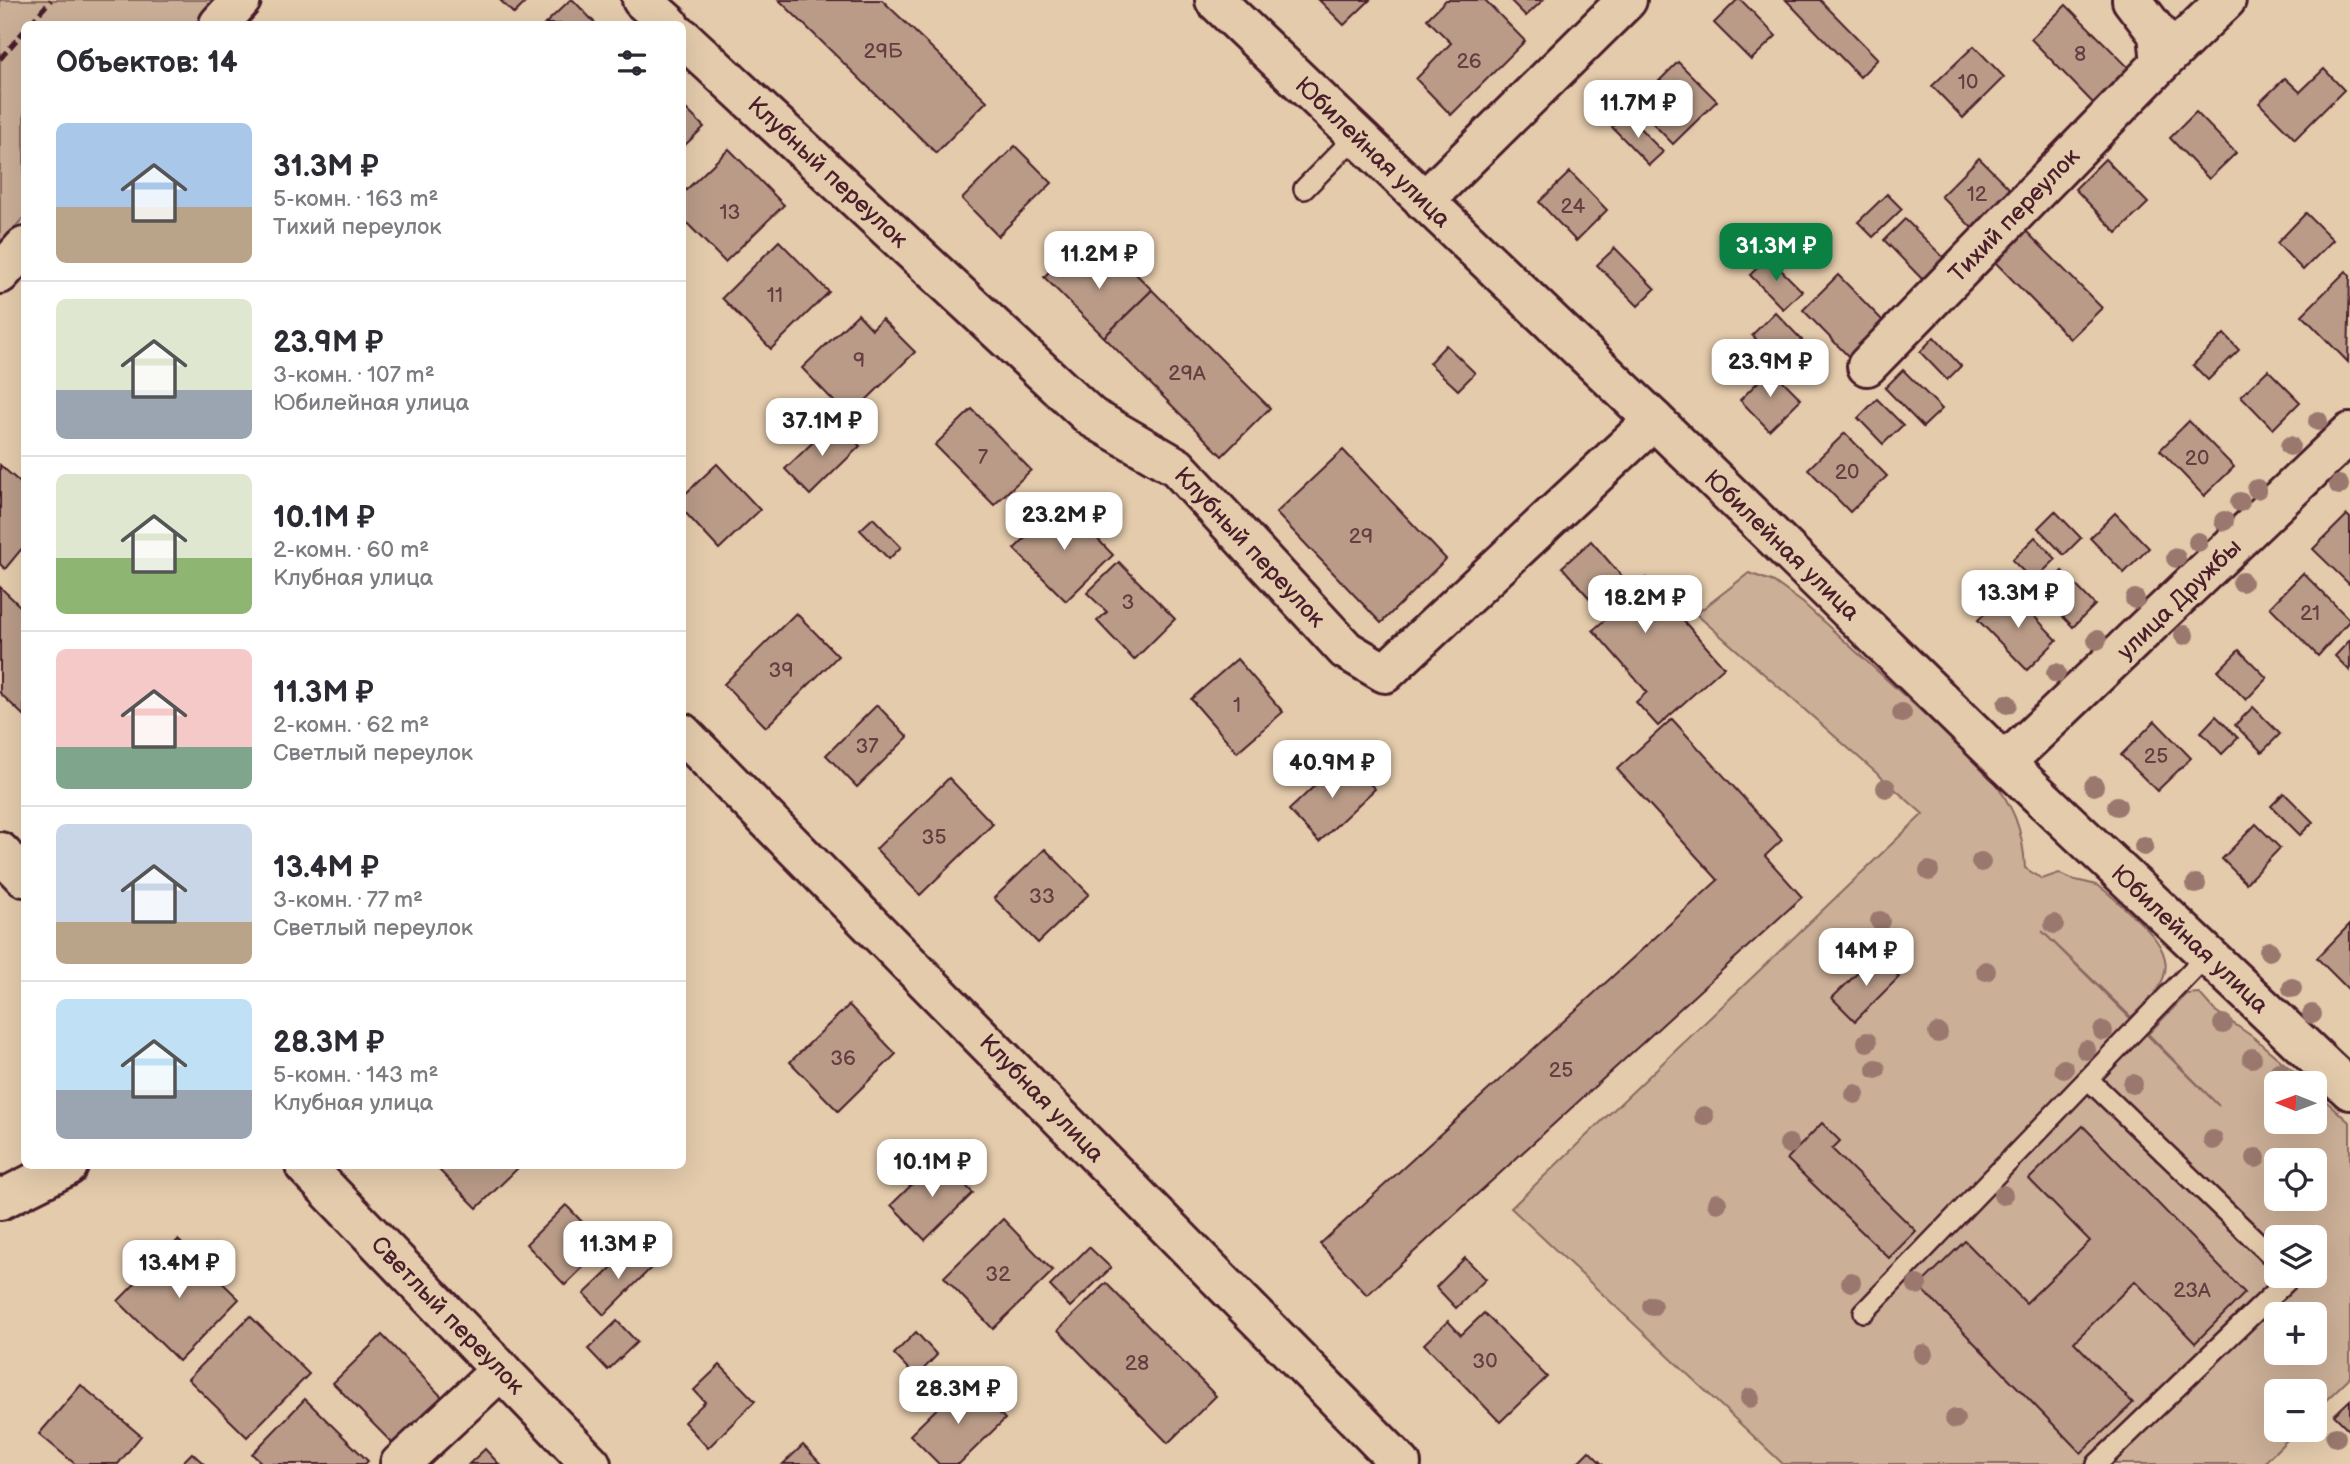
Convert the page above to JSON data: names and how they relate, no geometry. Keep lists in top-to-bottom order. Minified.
{"streets":{"street":["Юбилейная улица","Клубный переулок","Тихий переулок","улица Дружбы","Клубная улица","Светлый переулок"]},"crossings":[["Юбилейная улица","Клубный переулок"],["Юбилейная улица","улица Дружбы"]],"house_numbers":["29Б","8","26","10","12","24","13","11","9","29А","7","20","20","29","3","21","39","1","37","25","35","33","36","25","32","23А","30","28"],"north":"left","page":{"heading":"Объектов: 14","price":["11.7M ₽","31.3M ₽","11.2M ₽","23.9M ₽","37.1M ₽","23.2M ₽","13.3M ₽","18.2M ₽","40.9M ₽","14M ₽","10.1M ₽","11.3M ₽","13.4M ₽","28.3M ₽"],"list":[{"name":"31.3M ₽","note":"5-комн. · 163 m² · Тихий переулок"},{"name":"23.9M ₽","note":"3-комн. · 107 m² · Юбилейная улица"},{"name":"10.1M ₽","note":"2-комн. · 60 m² · Клубная улица"},{"name":"11.3M ₽","note":"2-комн. · 62 m² · Светлый переулок"},{"name":"13.4M ₽","note":"3-комн. · 77 m² · Светлый переулок"},{"name":"28.3M ₽","note":"5-комн. · 143 m² · Клубная улица"}],"map_buttons":["+","−"]}}
